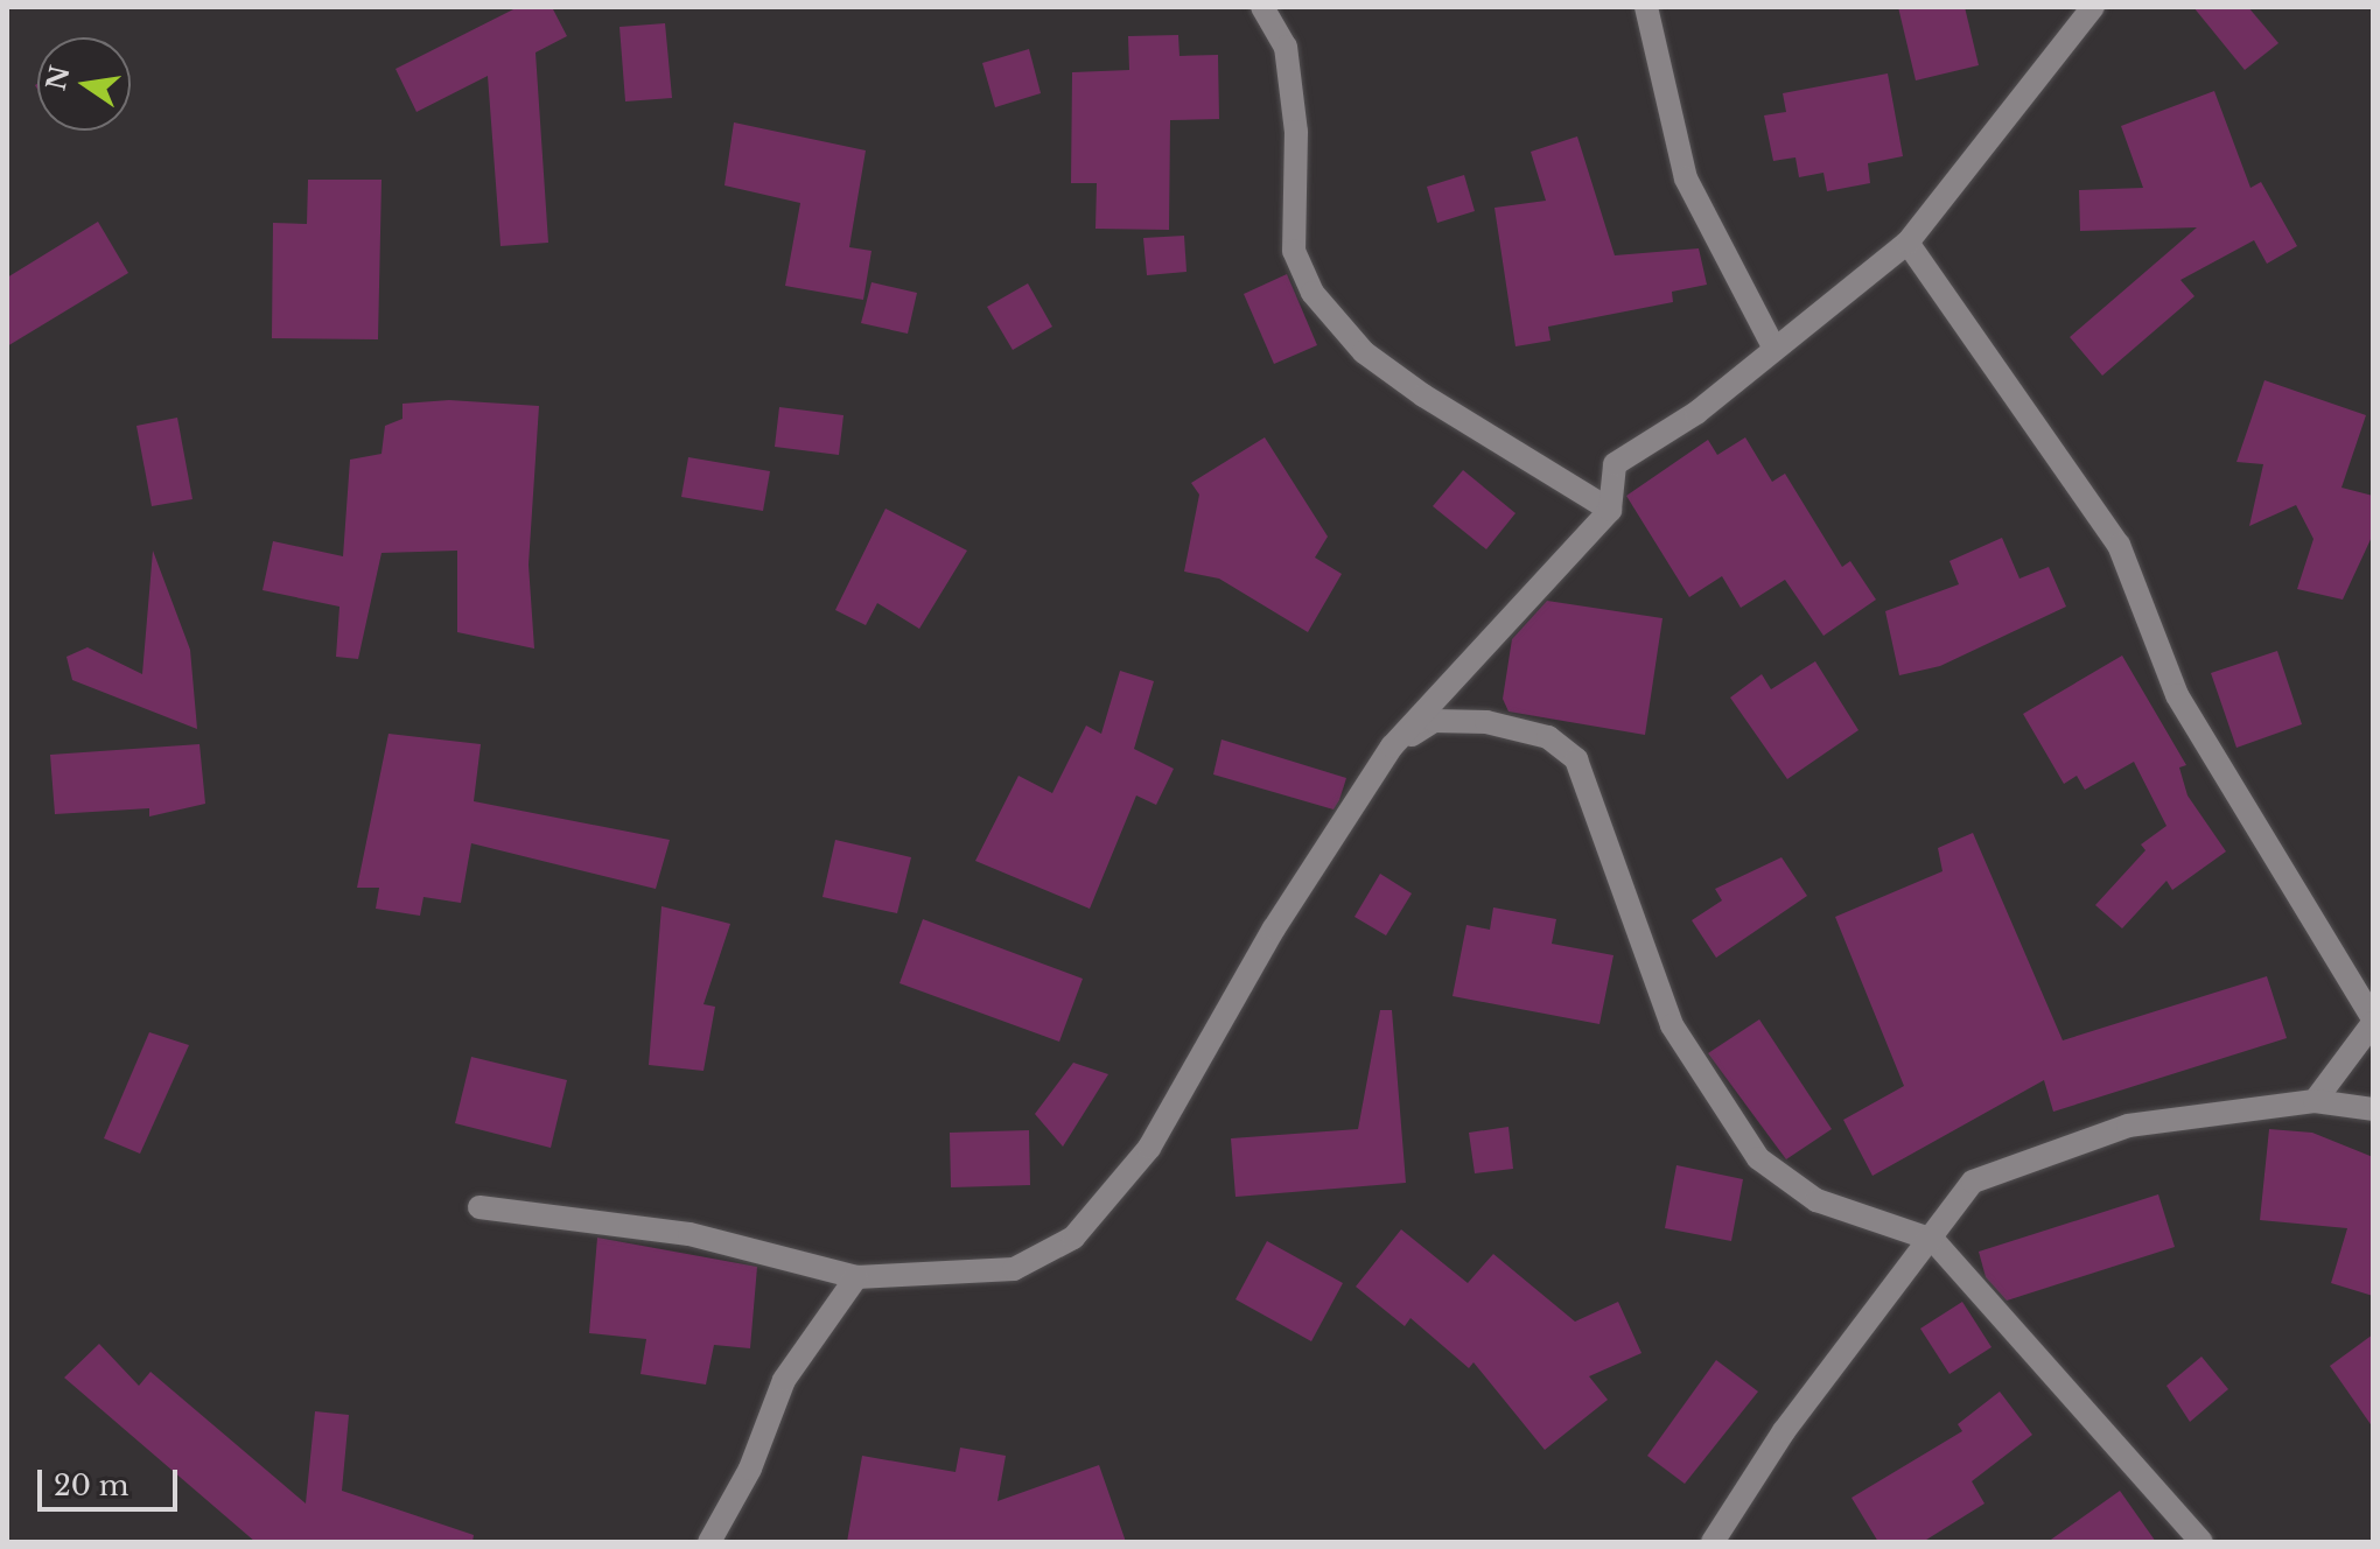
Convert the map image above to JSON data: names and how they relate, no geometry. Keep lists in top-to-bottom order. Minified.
{"scale_bar":"20 m","north":"left"}
